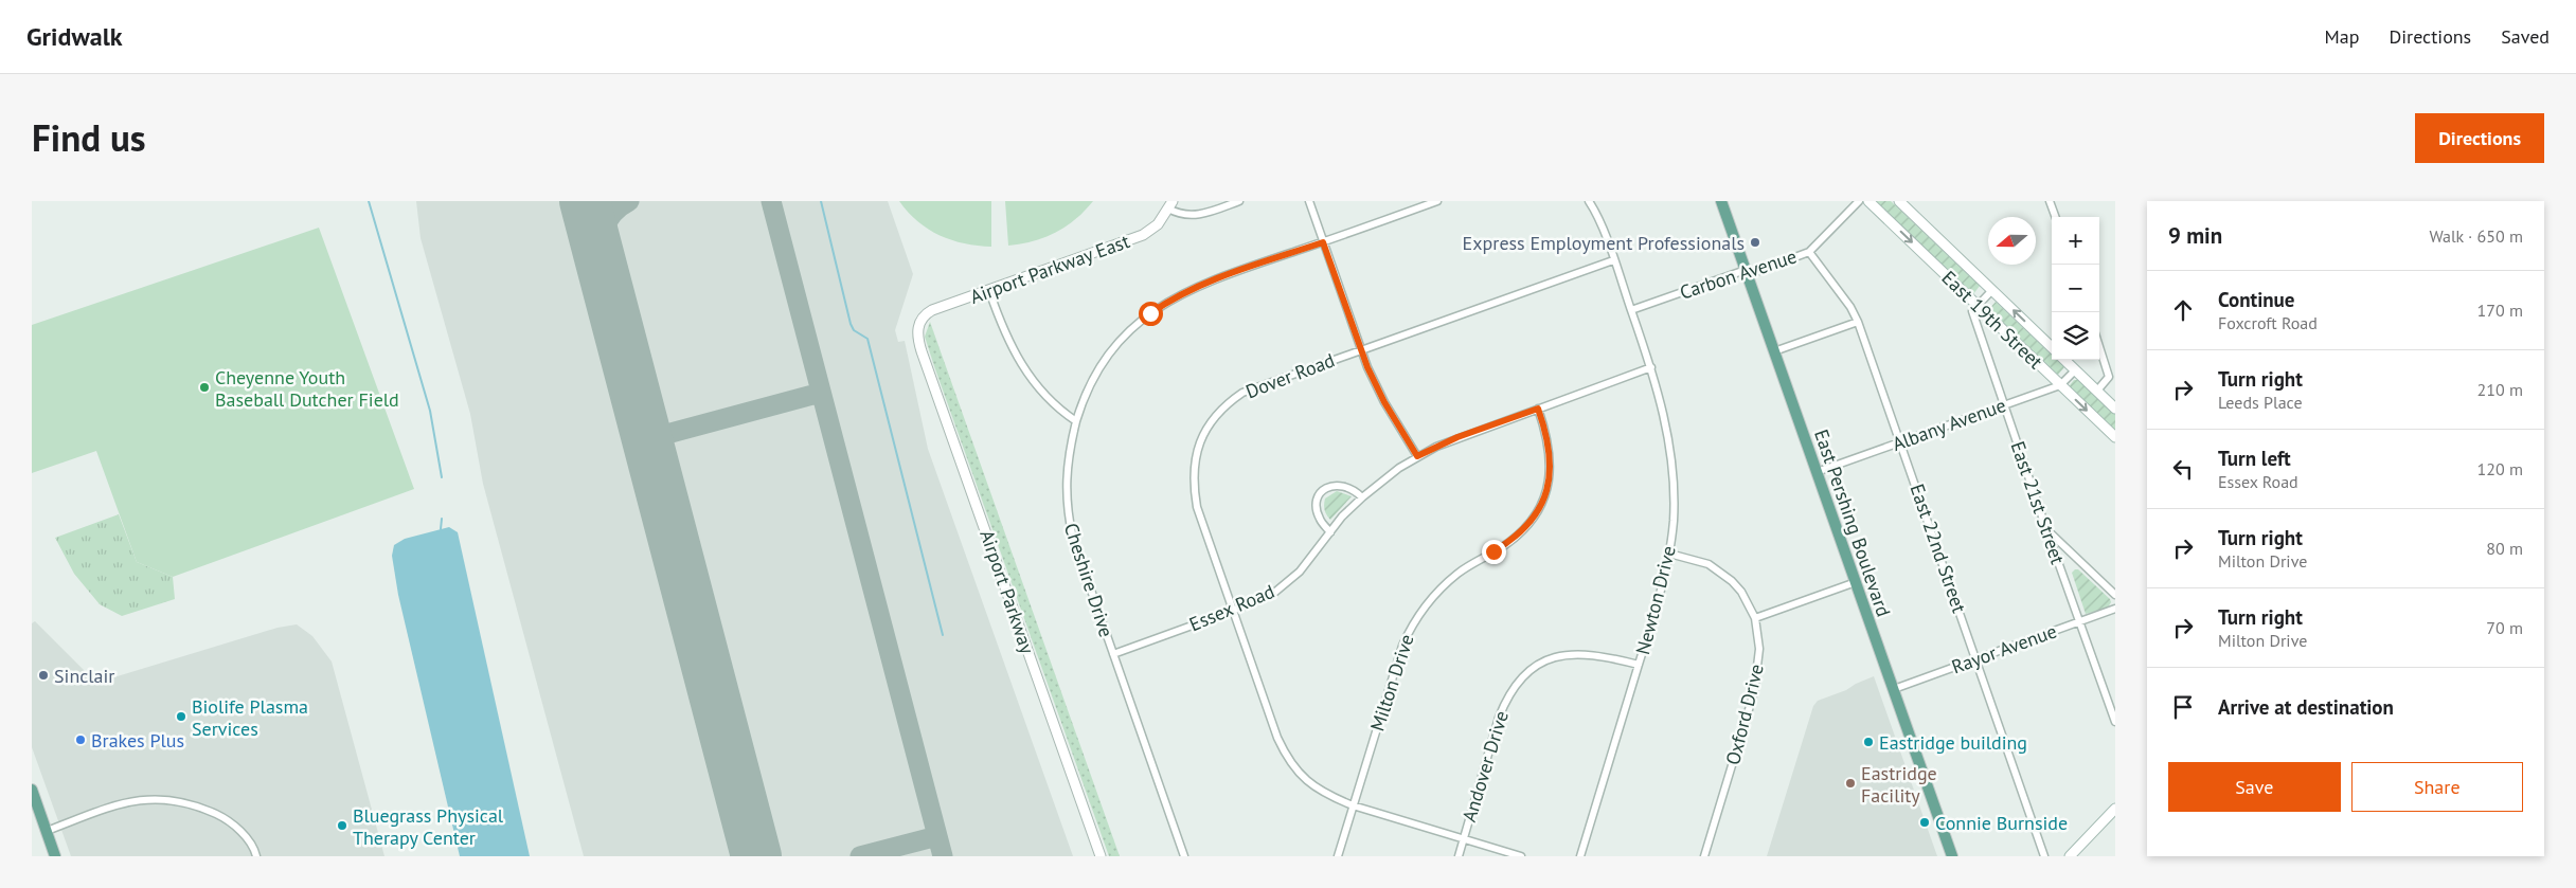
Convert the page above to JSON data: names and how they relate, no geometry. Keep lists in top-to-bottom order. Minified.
{"streets":{"main road":["East Pershing Boulevard"],"street":["Airport Parkway East","Carbon Avenue","East 19th Street","Dover Road","Albany Avenue","East 21st Street","East 22nd Street","Cheshire Drive","Airport Parkway","Newton Drive","Essex Road","Rayor Avenue","Milton Drive","Oxford Drive","Andover Drive"]},"crossings":[["Airport Parkway East","Airport Parkway"],["Carbon Avenue","East Pershing Boulevard"],["Carbon Avenue","East 22nd Street"],["Carbon Avenue","Newton Drive"],["East 19th Street","Albany Avenue"],["East 19th Street","East 21st Street"],["Dover Road","Newton Drive"],["Dover Road","Essex Road"],["Dover Road","Milton Drive"],["Dover Road","Andover Drive"],["Albany Avenue","East 21st Street"],["Albany Avenue","East Pershing Boulevard"],["Albany Avenue","East 22nd Street"],["East 21st Street","Rayor Avenue"],["East Pershing Boulevard","Rayor Avenue"],["East 22nd Street","Rayor Avenue"],["Cheshire Drive","Essex Road"],["Newton Drive","Essex Road"],["Newton Drive","Oxford Drive"],["Newton Drive","Andover Drive"],["Essex Road","Milton Drive"]],"places":["Express Employment Professionals","Cheyenne Youth Baseball Dutcher Field","Sinclair","Biolife Plasma Services","Brakes Plus","Eastridge building","Eastridge Facility","Connie Burnside","Bluegrass Physical Therapy Center"],"north":"left","page":{"header":"Gridwalk","nav":["Map","Directions","Saved"],"title":"Find us","buttons":["Directions",["Save","Share"]],"heading":["9 min","Walk · 650 m"],"map_buttons":["+","−"],"list":[["Continue","Foxcroft Road","170 m"],["Turn right","Leeds Place","210 m"],["Turn left","Essex Road","120 m"],["Turn right","Milton Drive","80 m"],["Turn right","Milton Drive","70 m"],"Arrive at destination"]}}
